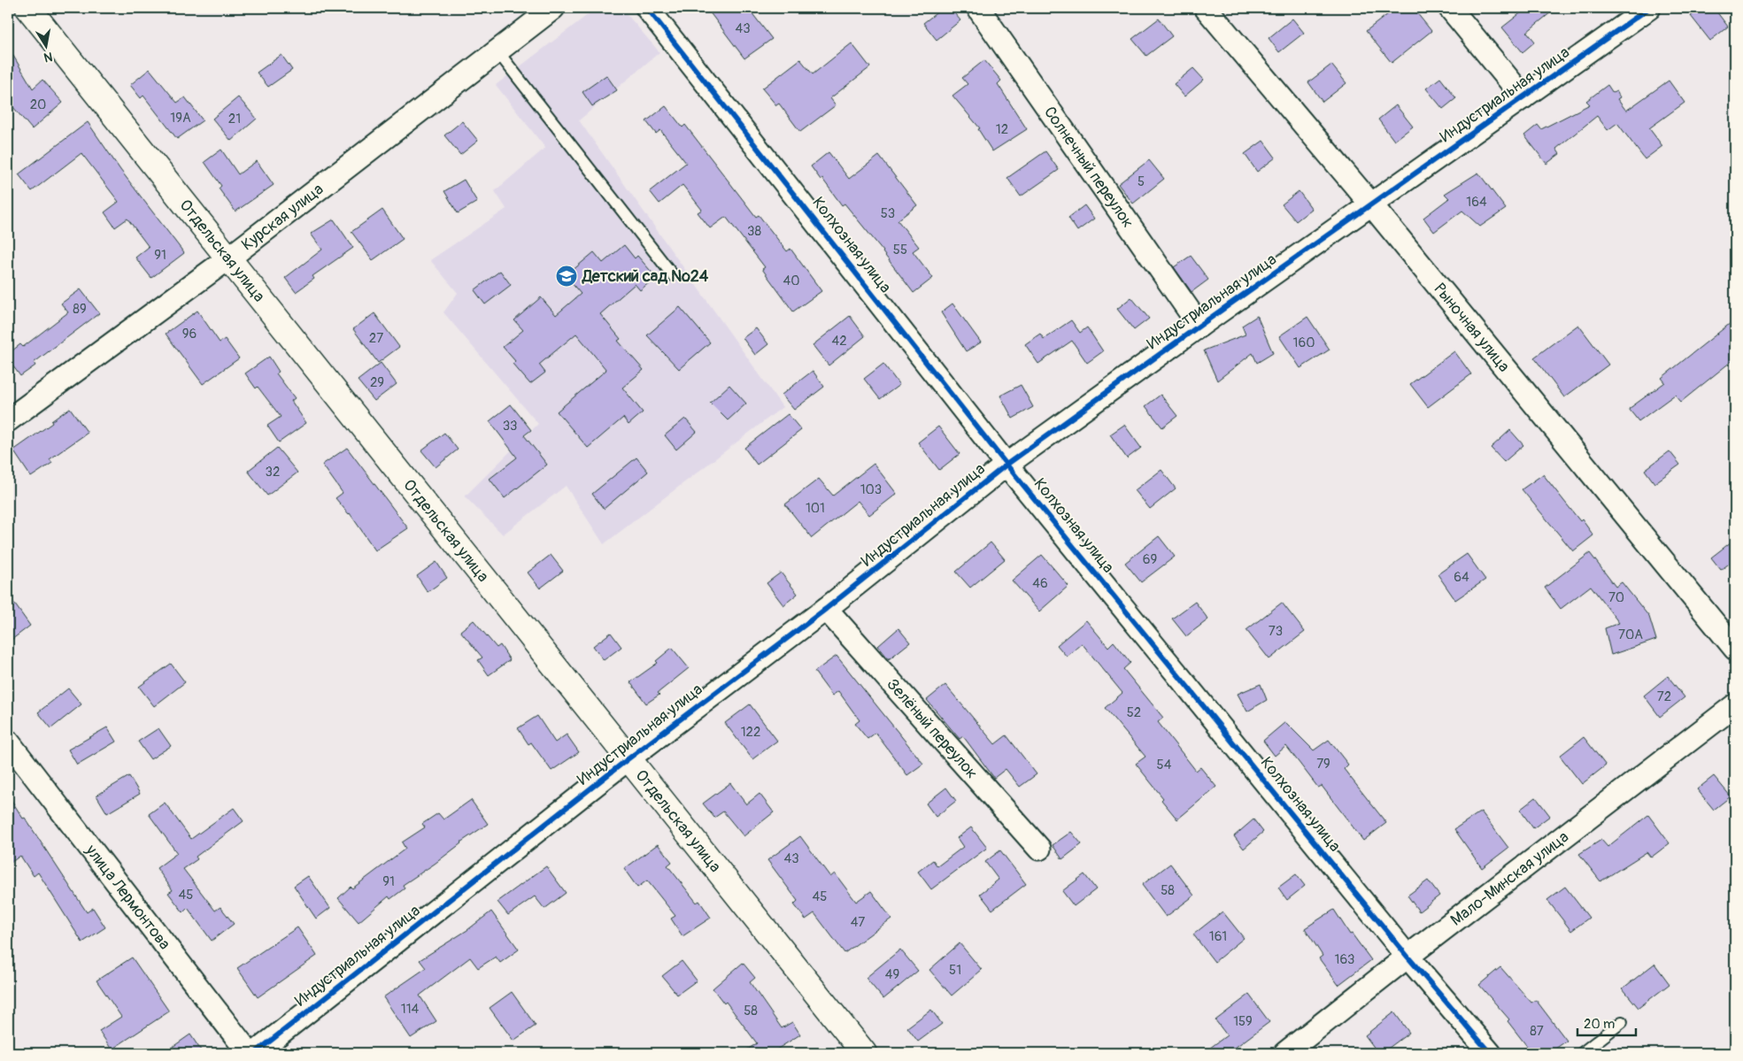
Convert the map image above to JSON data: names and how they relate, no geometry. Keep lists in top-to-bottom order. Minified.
{"streets":{"street":["Индустриальная улица","Солнечный переулок","Курская улица","Колхозная улица","Отдельская улица","Рыночная улица","Зелёный переулок","Мало-Минская улица","улица Лермонтова"]},"crossings":[["Индустриальная улица","Солнечный переулок"],["Индустриальная улица","Колхозная улица"],["Индустриальная улица","Отдельская улица"],["Индустриальная улица","Рыночная улица"],["Индустриальная улица","Зелёный переулок"],["Курская улица","Отдельская улица"],["Колхозная улица","Мало-Минская улица"]],"places":{"school or university":["Детский сад №24"]},"house_numbers":["43","20","19А","21","12","5","164","53","38","55","91","40","89","96","27","42","160","29","33","32","103","101","69","64","46","70","73","70А","72","52","122","79","54","43","91","58","45","45","47","161","163","51","49","114","58","159","87"],"scale_bar":"20 m","north":"bottom"}
